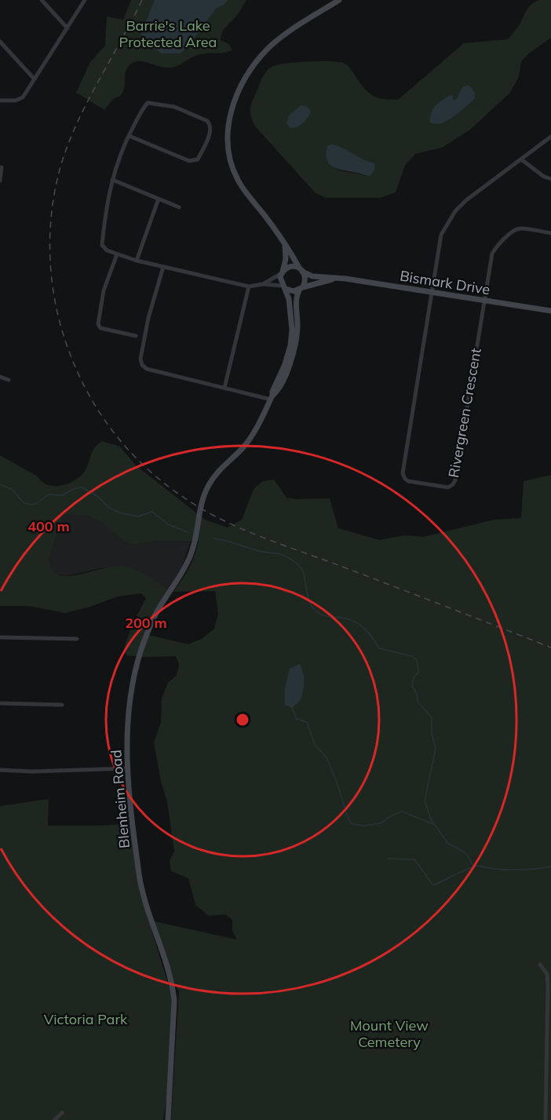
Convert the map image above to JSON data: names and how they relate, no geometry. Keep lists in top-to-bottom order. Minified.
{"streets":{"main road":["Bismark Drive","Blenheim Road"],"street":["Rivergreen Crescent"]},"crossings":[["Bismark Drive","Rivergreen Crescent"],["Bismark Drive","Blenheim Road"]],"parks":["Barrie's Lake Protected Area","Victoria Park","Mount View Cemetery"],"rings":["400 m","200 m"]}
